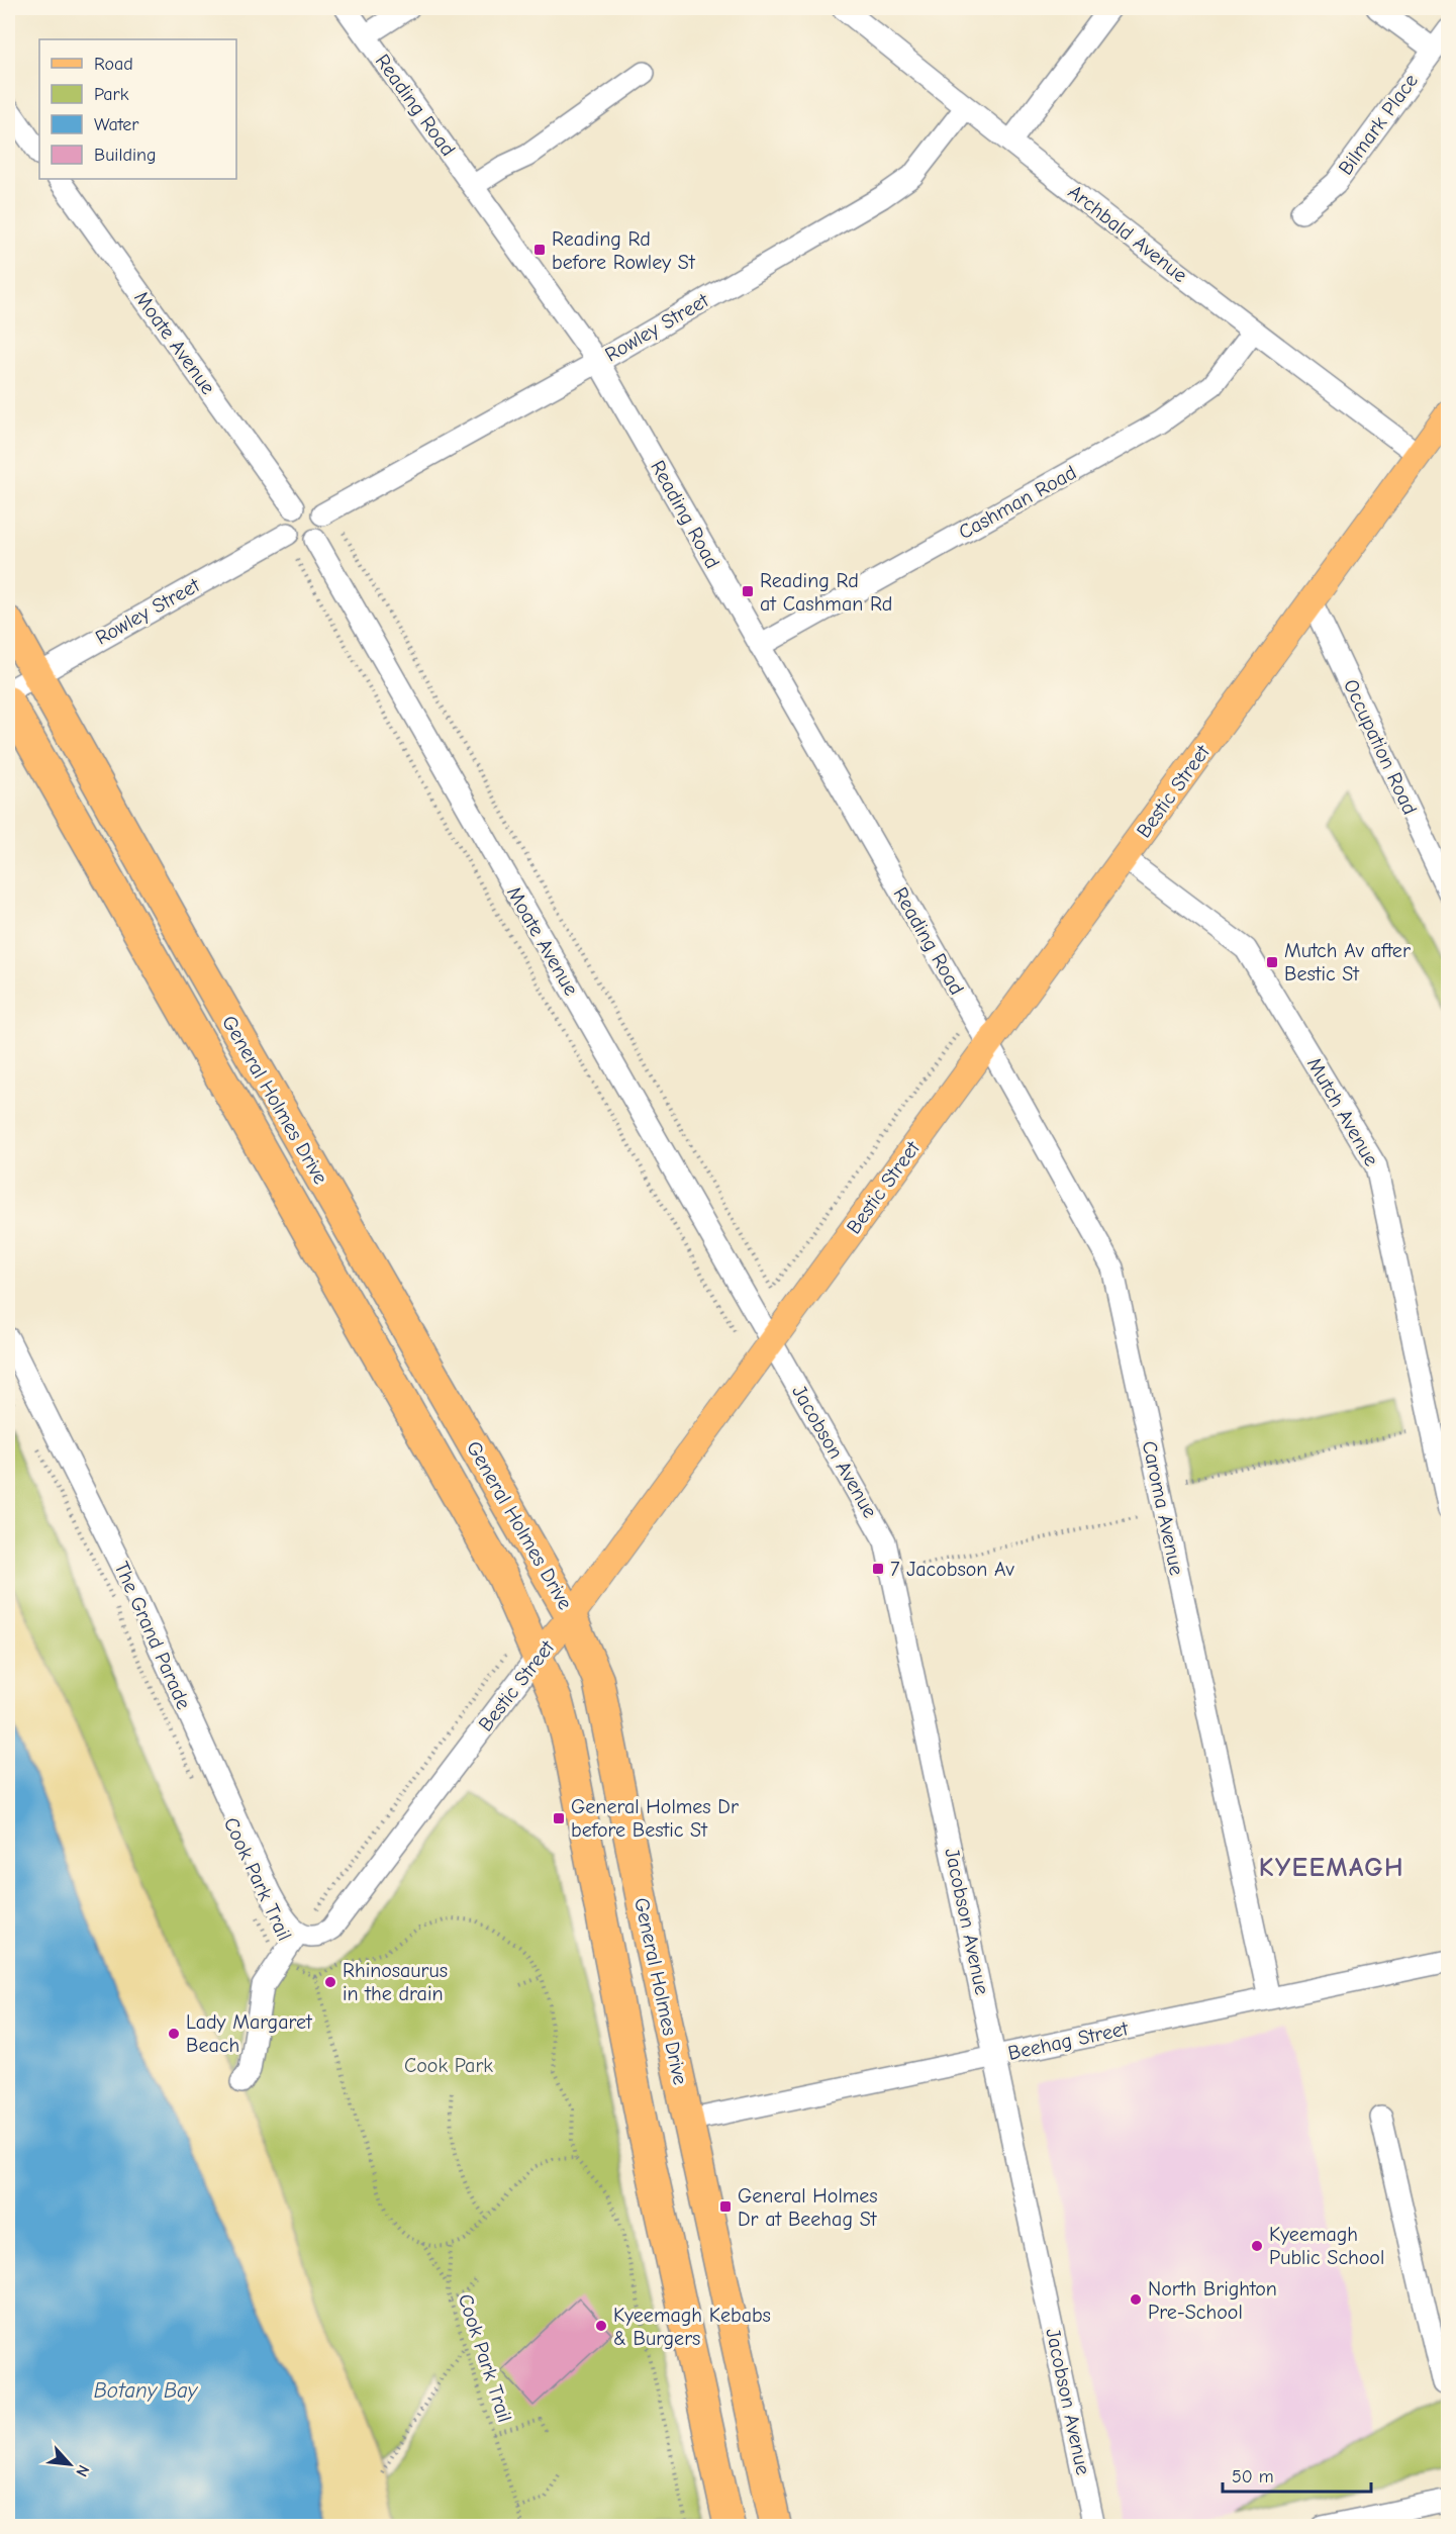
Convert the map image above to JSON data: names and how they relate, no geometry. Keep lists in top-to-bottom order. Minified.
{"streets":{"highway":["General Holmes Drive"],"main road":["Bestic Street"],"street":["Reading Road","Bilmark Place","Archbald Avenue","Rowley Street","Moate Avenue","Cashman Road","Occupation Road","Mutch Avenue","Jacobson Avenue","Caroma Avenue","The Grand Parade","Beehag Street"],"path":["Cook Park Trail"]},"crossings":[["Reading Road","Rowley Street"],["Reading Road","Cashman Road"],["Reading Road","Bestic Street"],["Reading Road","Caroma Avenue"],["Archbald Avenue","Rowley Street"],["Archbald Avenue","Cashman Road"],["Archbald Avenue","Bestic Street"],["Rowley Street","Moate Avenue"],["Rowley Street","General Holmes Drive"],["Moate Avenue","Bestic Street"],["Moate Avenue","Jacobson Avenue"],["Occupation Road","Bestic Street"],["Bestic Street","General Holmes Drive"],["Bestic Street","Mutch Avenue"],["Bestic Street","Jacobson Avenue"],["Bestic Street","Caroma Avenue"],["Bestic Street","The Grand Parade"],["General Holmes Drive","Beehag Street"],["Jacobson Avenue","Beehag Street"],["Caroma Avenue","Beehag Street"]],"districts":["KYEEMAGH"],"water":["Botany Bay"],"parks":["Cook Park"],"places":{"transit":["Reading Rd before Rowley St","Reading Rd at Cashman Rd","Mutch Av after Bestic St","7 Jacobson Av","General Holmes Dr before Bestic St","General Holmes Dr at Beehag St"],"other":["Rhinosaurus in the drain","Lady Margaret Beach","Kyeemagh Public School","North Brighton Pre-School","Kyeemagh Kebabs & Burgers"]},"legend":["Road","Park","Water","Building"],"scale_bar":"50 m","north":"bottom right"}
